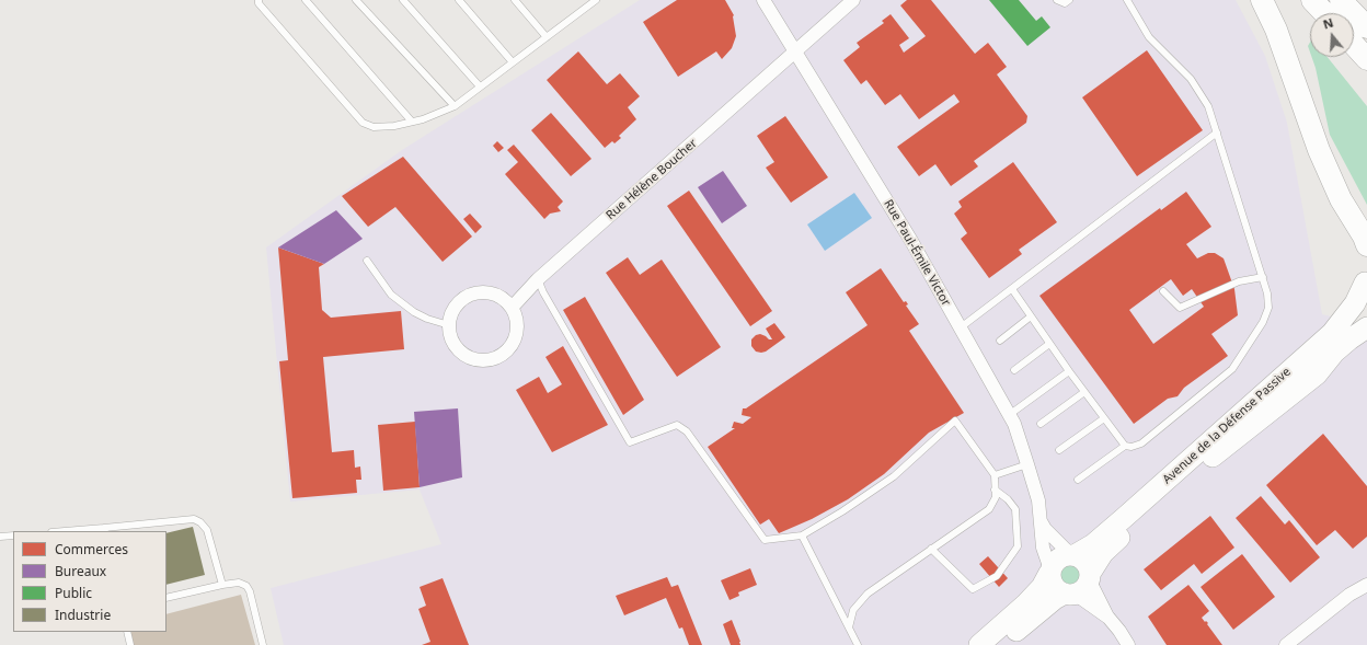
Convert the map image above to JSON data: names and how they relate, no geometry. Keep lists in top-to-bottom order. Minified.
{"streets":{"main road":["Avenue de la Défense Passive"],"street":["Rue Hélène Boucher","Rue Paul-Émile Victor"]},"crossings":[["Rue Hélène Boucher","Rue Paul-Émile Victor"],["Rue Paul-Émile Victor","Avenue de la Défense Passive"]],"legend":["Commerces","Bureaux","Public","Industrie"],"north":"top"}
